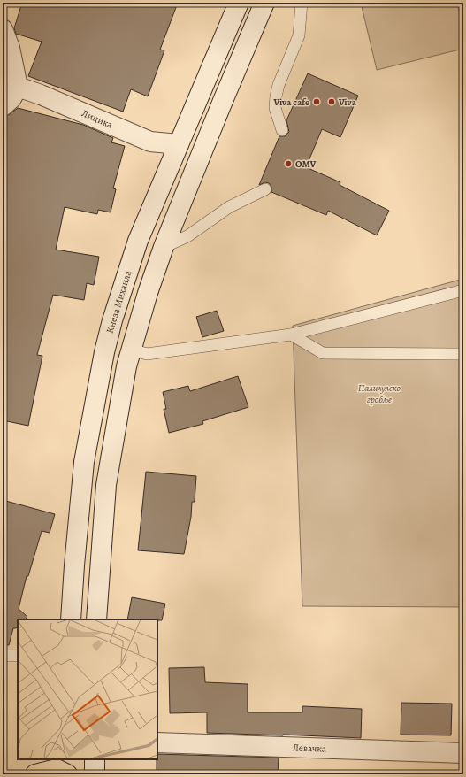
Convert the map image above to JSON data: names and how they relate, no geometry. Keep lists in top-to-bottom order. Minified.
{"streets":{"main road":["Лицика","Кнеза Михаила","Левачка"]},"crossings":[["Лицика","Кнеза Михаила"]],"parks":["Палилулско гробље"],"places":["Viva cafe","Viva","OMV"]}
